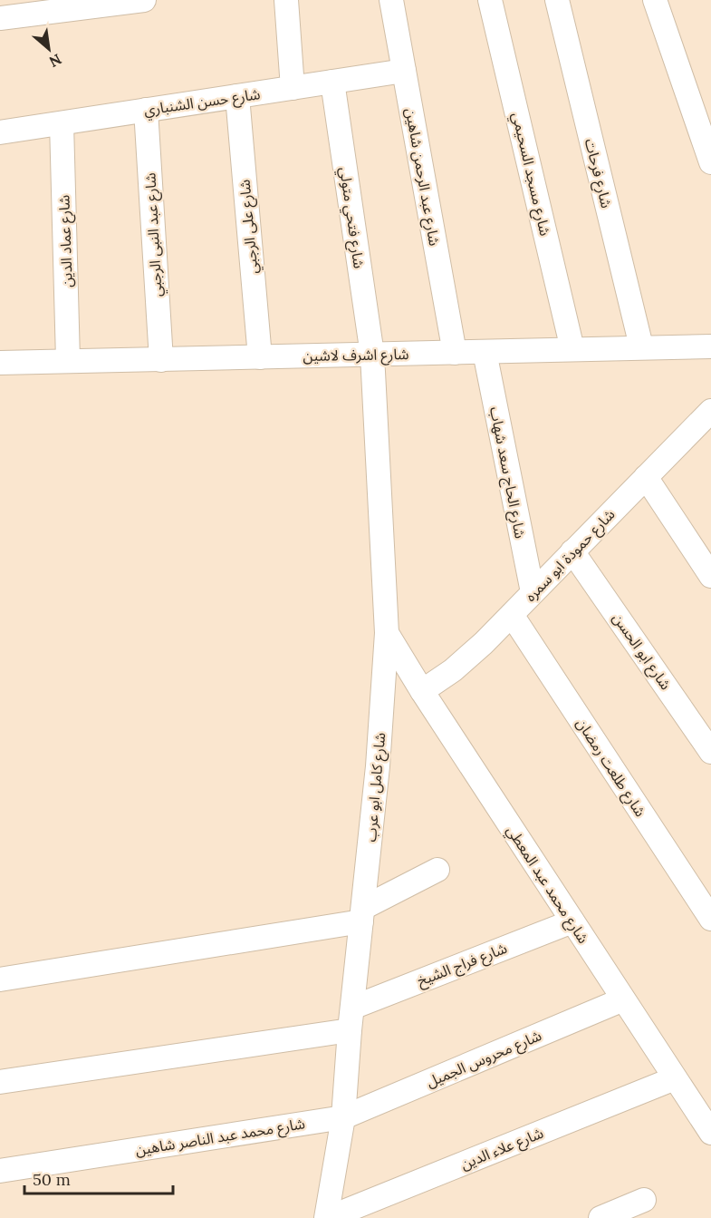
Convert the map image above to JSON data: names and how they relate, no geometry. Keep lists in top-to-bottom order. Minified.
{"streets":{"street":["شارع حسن الشنباري","شارع فرحات","شارع مسجد السحيمي","شارع عبد الرحمن شاهين","شارع فتحي متولي","شارع على الرجبي","شارع عبد النبى الرجبي","شارع عماد الدين","شارع اشرف لاشين","شارع الحاج سعد شهاب","شارع حمودة ابو سمره","شارع ابو الحسن","شارع طلعت رمضان","شارع كامل ابو عرب","شارع محمد عبد المعطي","شارع فراج الشيخ","شارع محروس الجميل","شارع محمد عبد الناصر شاهين","شارع علاء الدين"]},"crossings":[["شارع حسن الشنباري","شارع عبد الرحمن شاهين"],["شارع حسن الشنباري","شارع فتحي متولي"],["شارع حسن الشنباري","شارع على الرجبي"],["شارع حسن الشنباري","شارع عبد النبى الرجبي"],["شارع حسن الشنباري","شارع عماد الدين"],["شارع فرحات","شارع اشرف لاشين"],["شارع مسجد السحيمي","شارع اشرف لاشين"],["شارع عبد الرحمن شاهين","شارع اشرف لاشين"],["شارع فتحي متولي","شارع اشرف لاشين"],["شارع فتحي متولي","شارع كامل ابو عرب"],["شارع على الرجبي","شارع اشرف لاشين"],["شارع عبد النبى الرجبي","شارع اشرف لاشين"],["شارع عماد الدين","شارع اشرف لاشين"],["شارع اشرف لاشين","شارع الحاج سعد شهاب"],["شارع اشرف لاشين","شارع كامل ابو عرب"],["شارع الحاج سعد شهاب","شارع حمودة ابو سمره"],["شارع حمودة ابو سمره","شارع ابو الحسن"],["شارع حمودة ابو سمره","شارع طلعت رمضان"],["شارع حمودة ابو سمره","شارع محمد عبد المعطي"],["شارع كامل ابو عرب","شارع محمد عبد المعطي"],["شارع كامل ابو عرب","شارع فراج الشيخ"],["شارع كامل ابو عرب","شارع محروس الجميل"],["شارع كامل ابو عرب","شارع محمد عبد الناصر شاهين"],["شارع كامل ابو عرب","شارع علاء الدين"],["شارع محمد عبد المعطي","شارع فراج الشيخ"],["شارع محمد عبد المعطي","شارع محروس الجميل"],["شارع محمد عبد المعطي","شارع علاء الدين"],["شارع محروس الجميل","شارع محمد عبد الناصر شاهين"]],"scale_bar":"50 m","north":"bottom right"}
